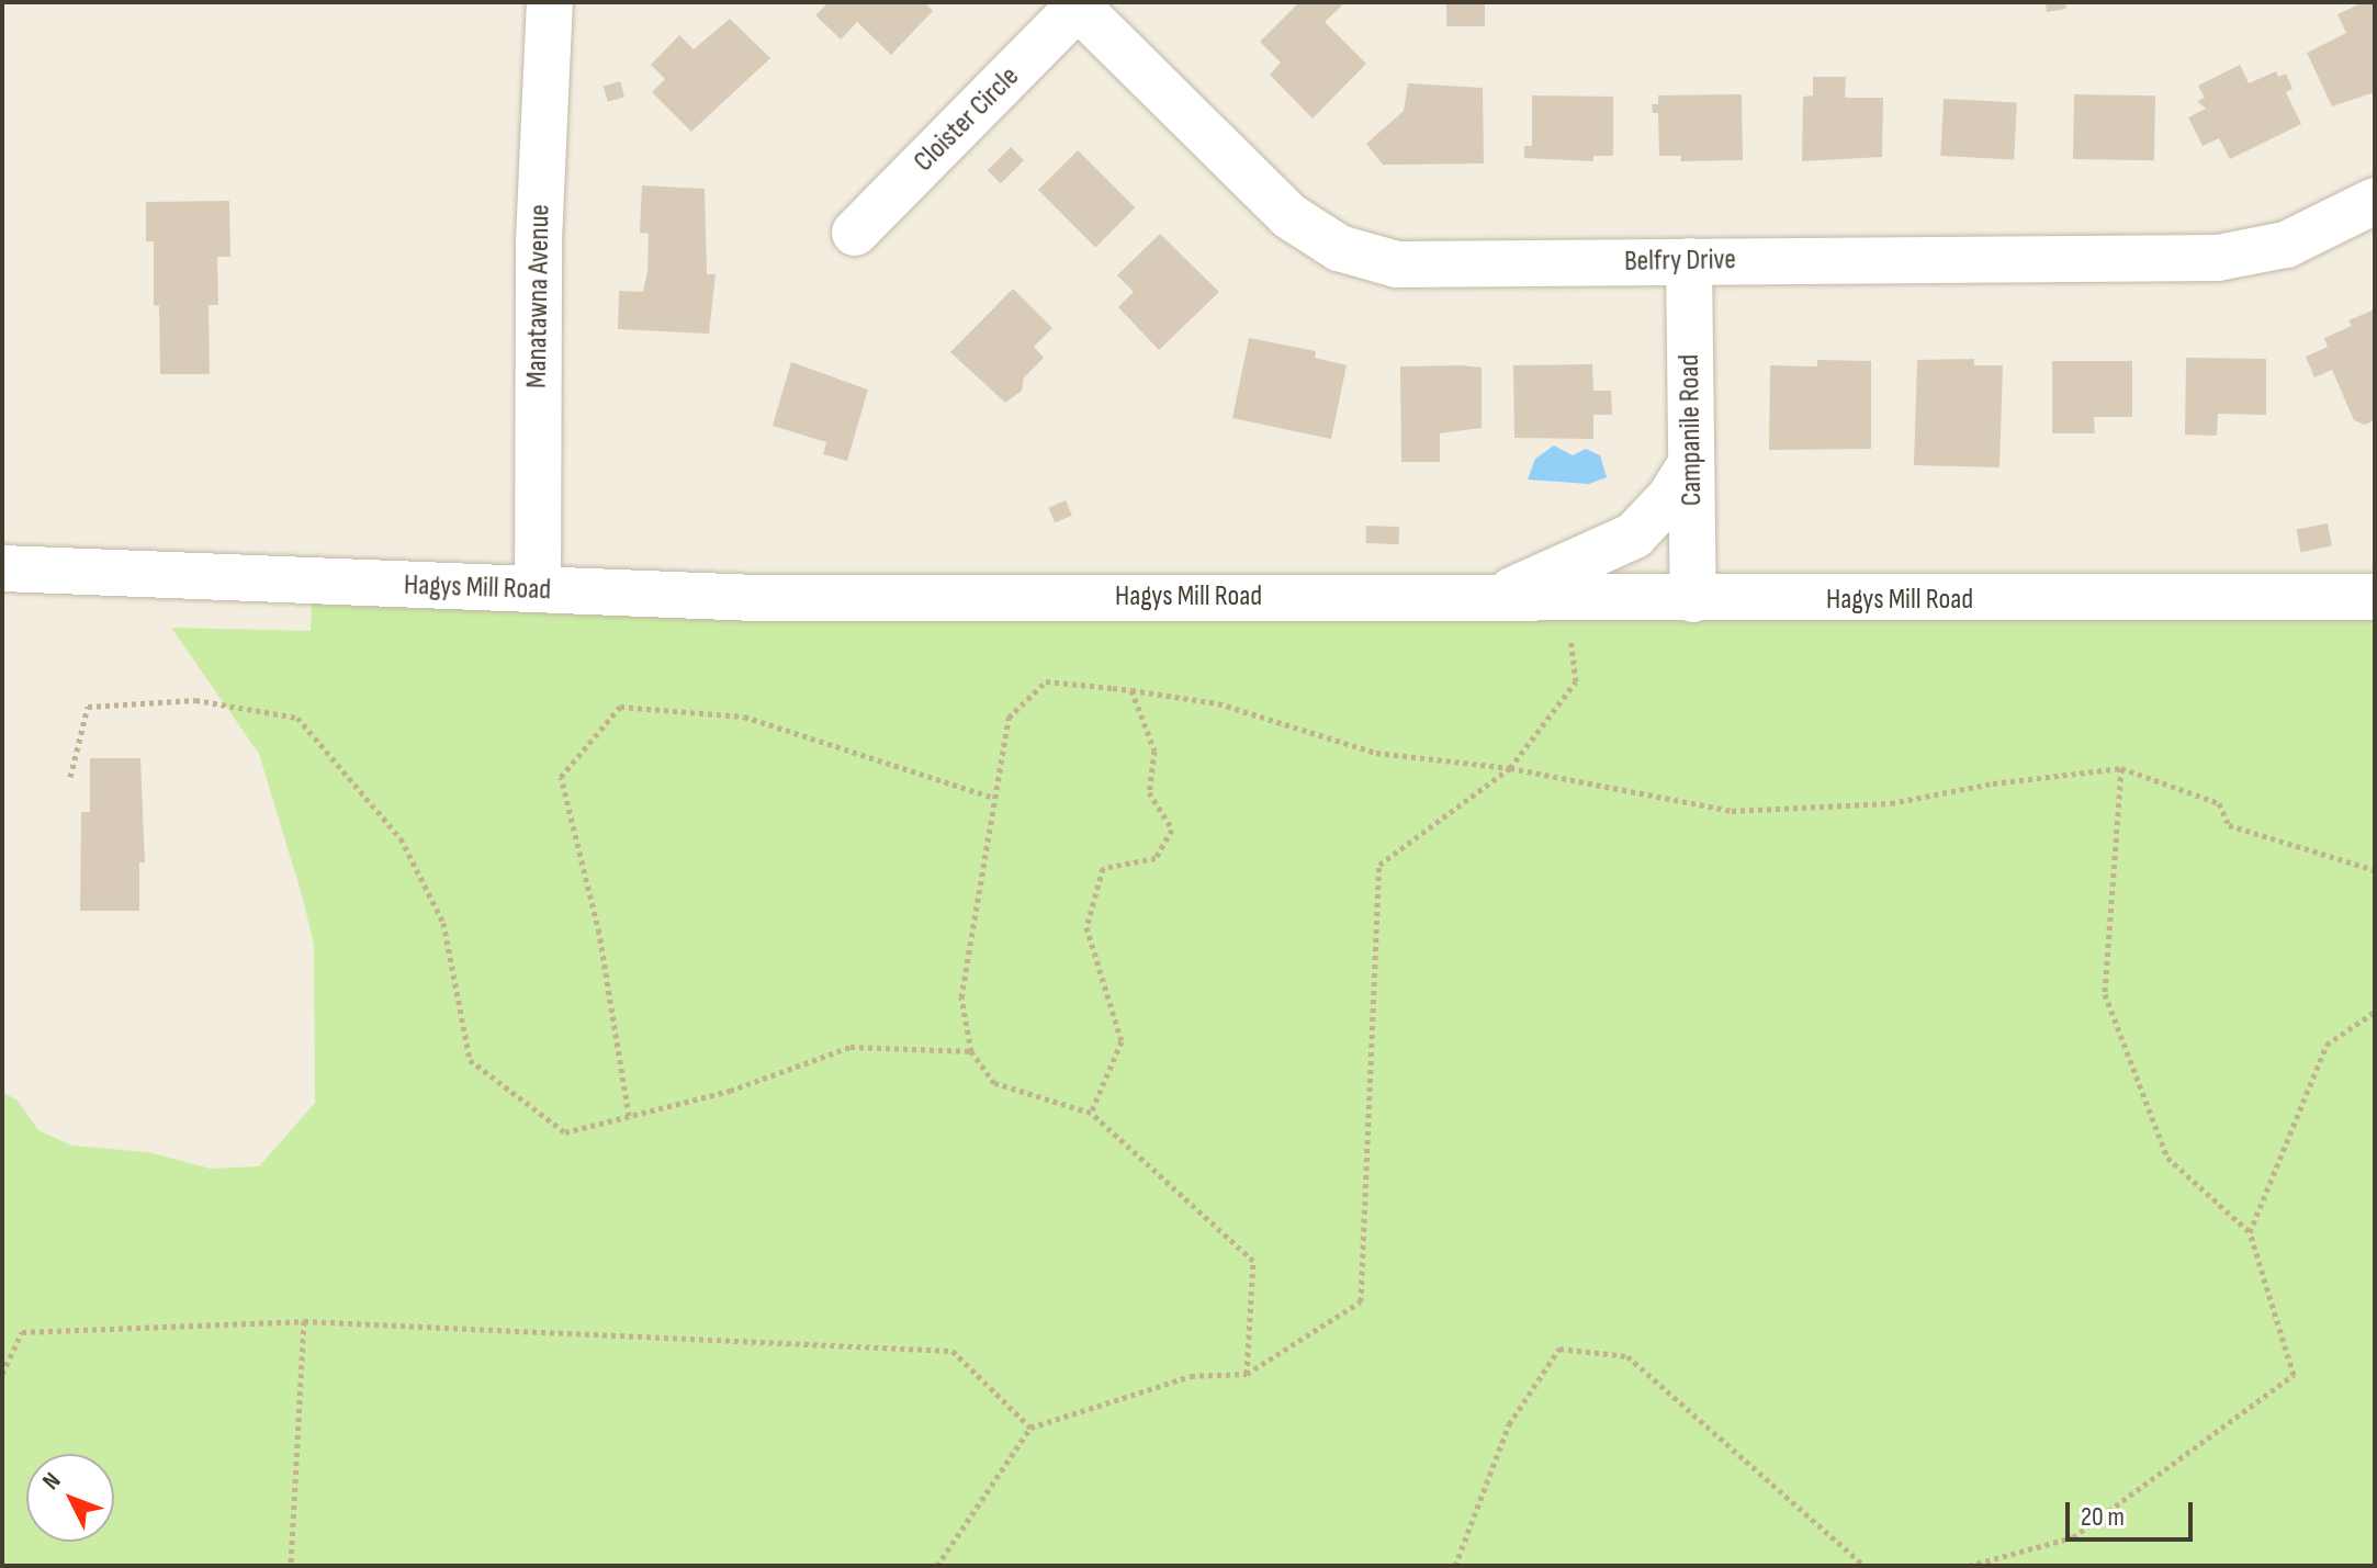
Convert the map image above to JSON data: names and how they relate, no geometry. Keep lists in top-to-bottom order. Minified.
{"streets":{"street":["Cloister Circle","Belfry Drive","Manatawna Avenue","Campanile Road","Hagys Mill Road"]},"crossings":[["Cloister Circle","Belfry Drive"],["Belfry Drive","Campanile Road"],["Manatawna Avenue","Hagys Mill Road"],["Campanile Road","Hagys Mill Road"]],"scale_bar":"20 m","north":"top left"}
